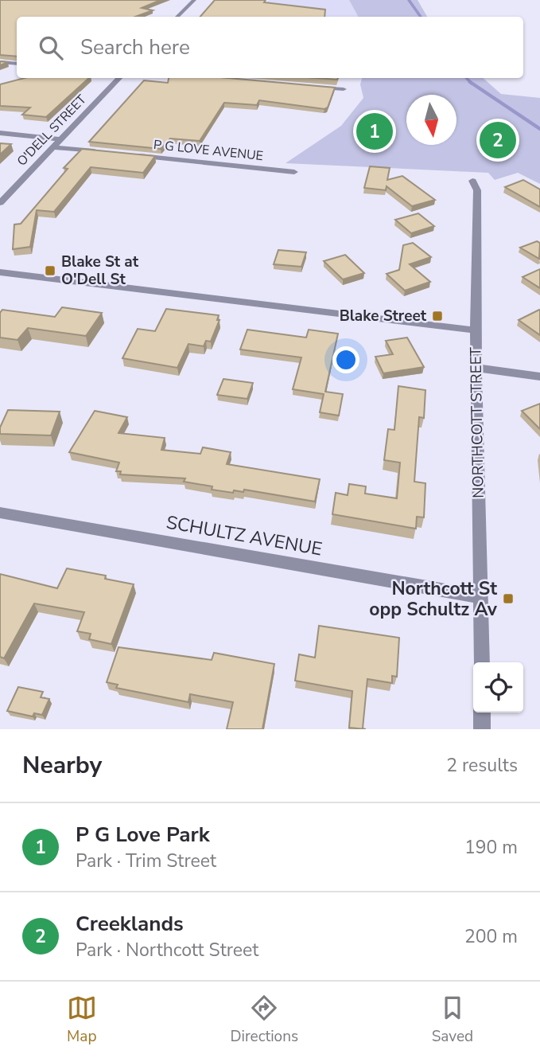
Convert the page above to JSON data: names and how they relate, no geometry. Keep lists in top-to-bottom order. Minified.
{"streets":{"street":["O'DELL STREET","P G LOVE AVENUE","NORTHCOTT STREET","SCHULTZ AVENUE"]},"crossings":[["NORTHCOTT STREET","SCHULTZ AVENUE"]],"places":{"transit":["Blake St at O'Dell St","Blake Street","Northcott St opp Schultz Av"]},"north":"bottom","page":{"search":"Search here","pins":["1","2"],"heading":["Nearby","2 results"],"list":[{"mark":"1","name":"P G Love Park","note":"Park · Trim Street","value":"190 m"},{"mark":"2","name":"Creeklands","note":"Park · Northcott Street","value":"200 m"}],"nav":["Map","Directions","Saved"]}}
